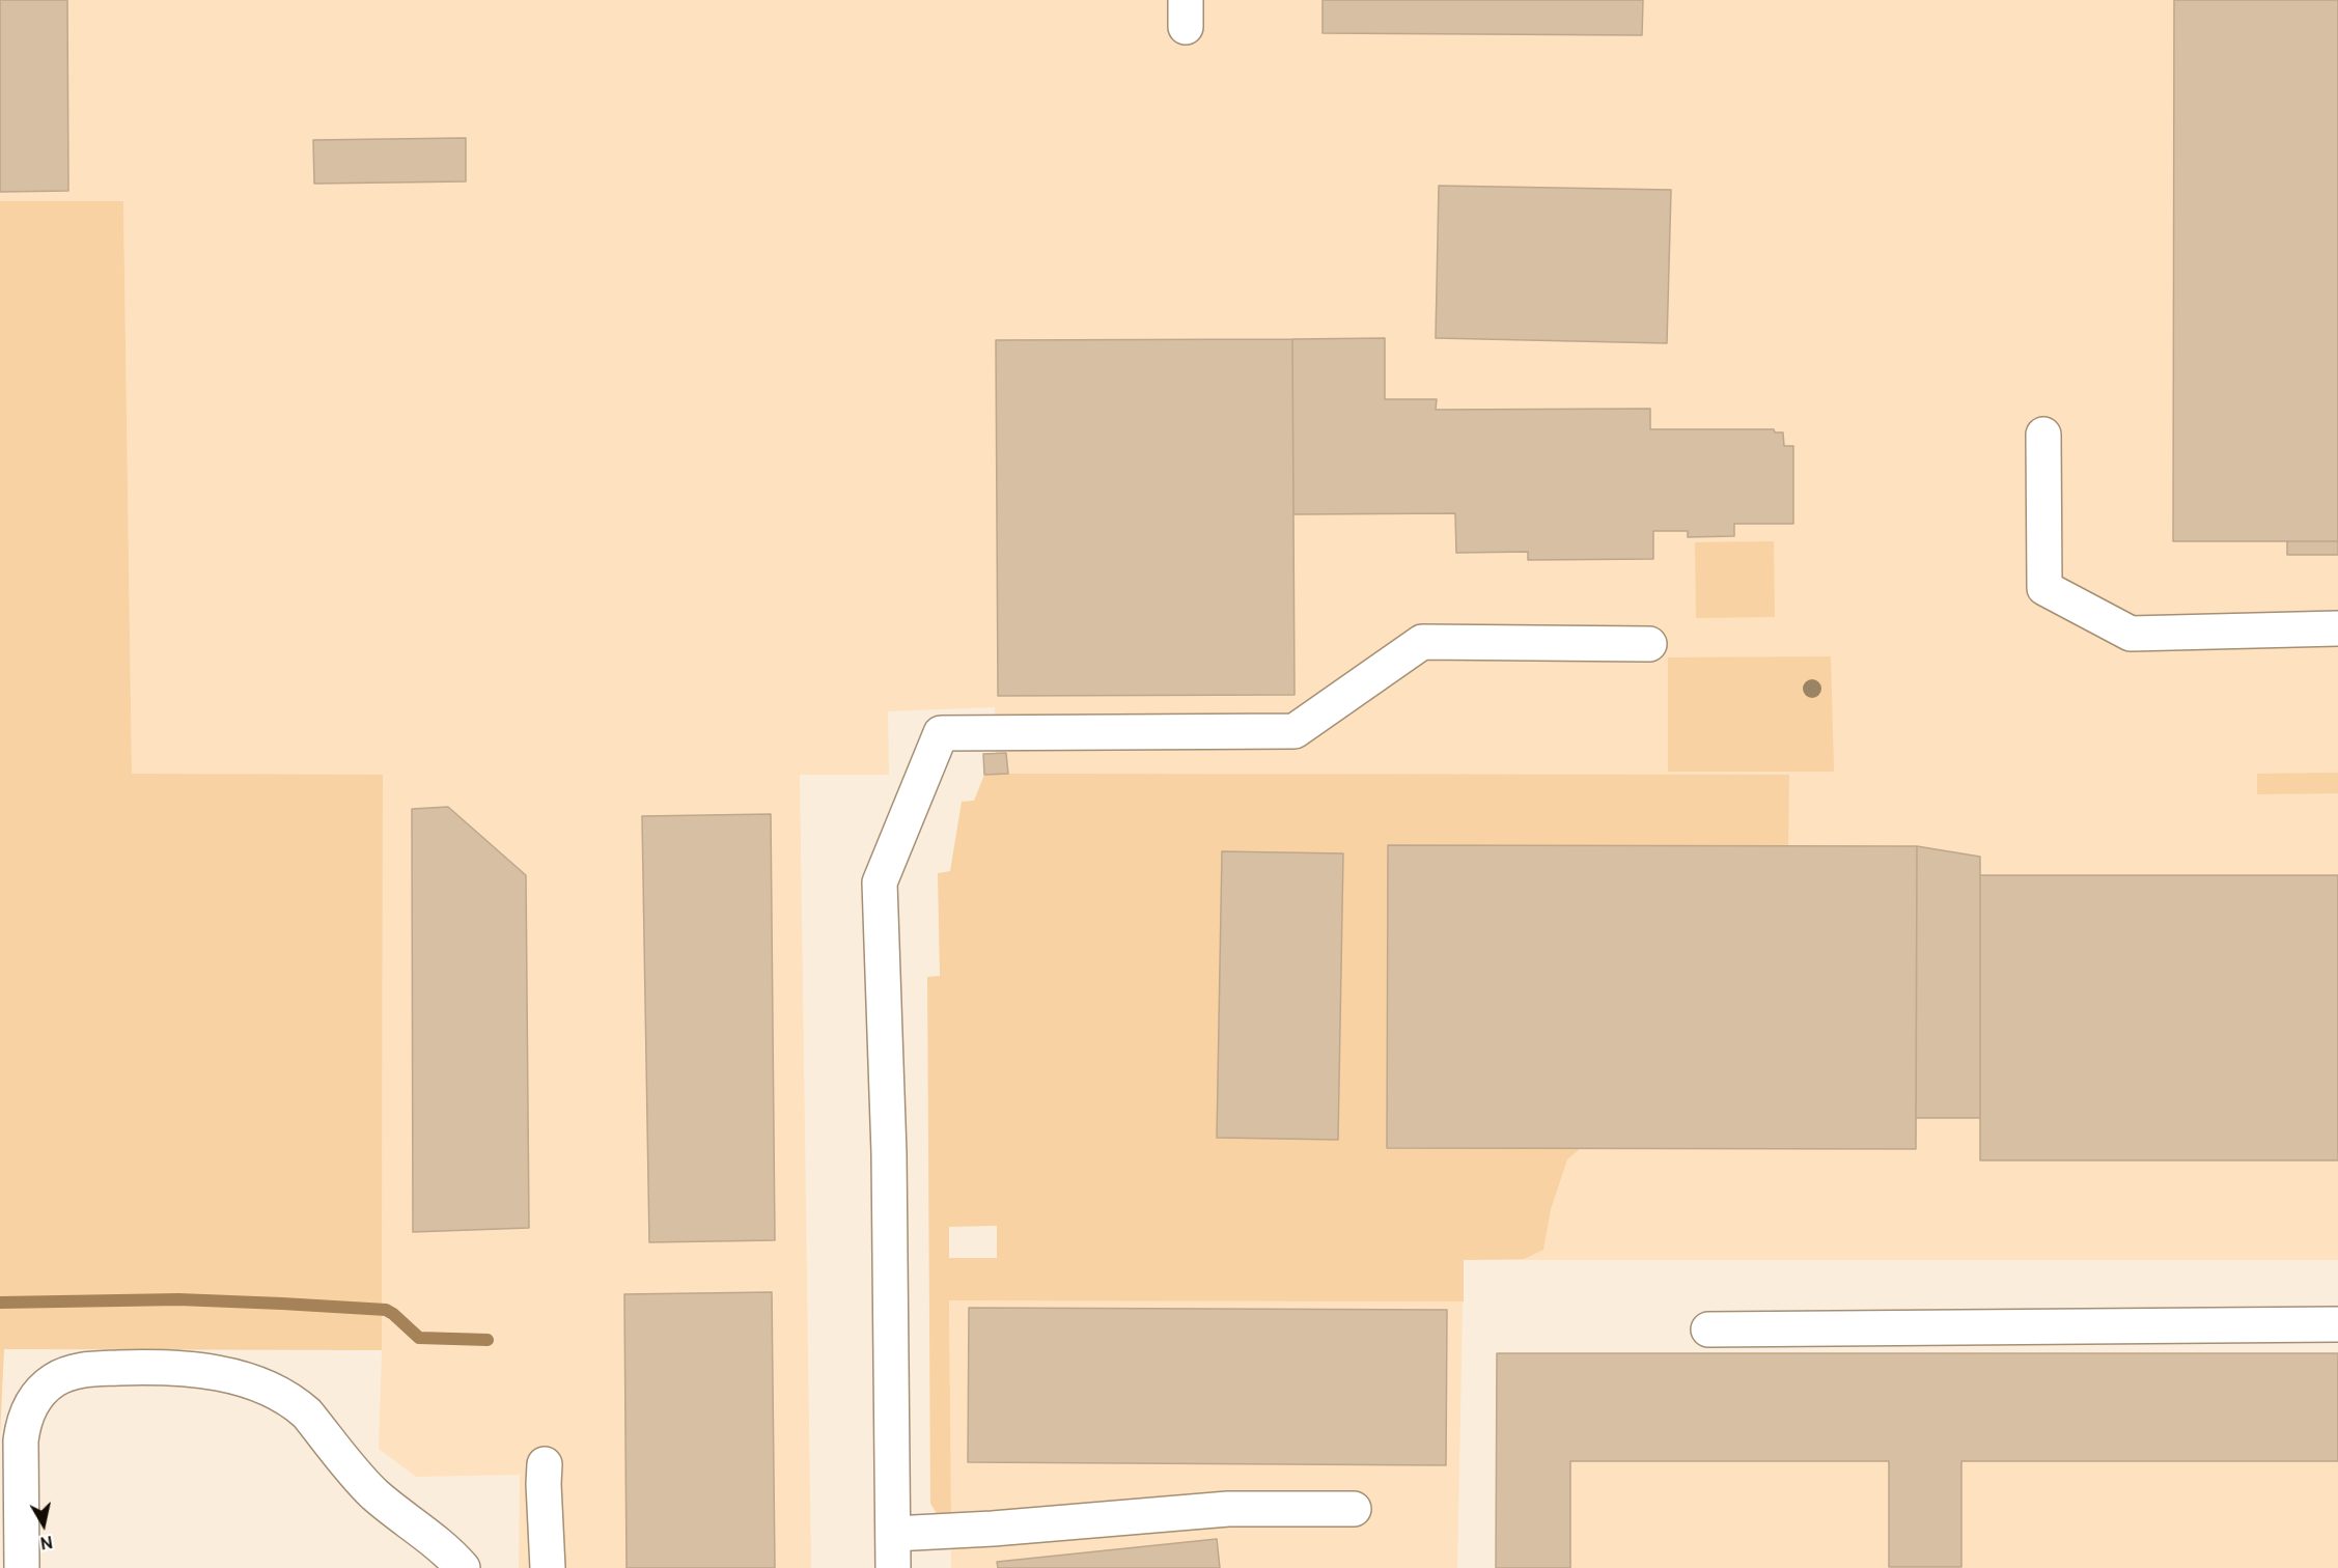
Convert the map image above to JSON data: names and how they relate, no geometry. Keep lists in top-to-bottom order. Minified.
{"north":"bottom"}
